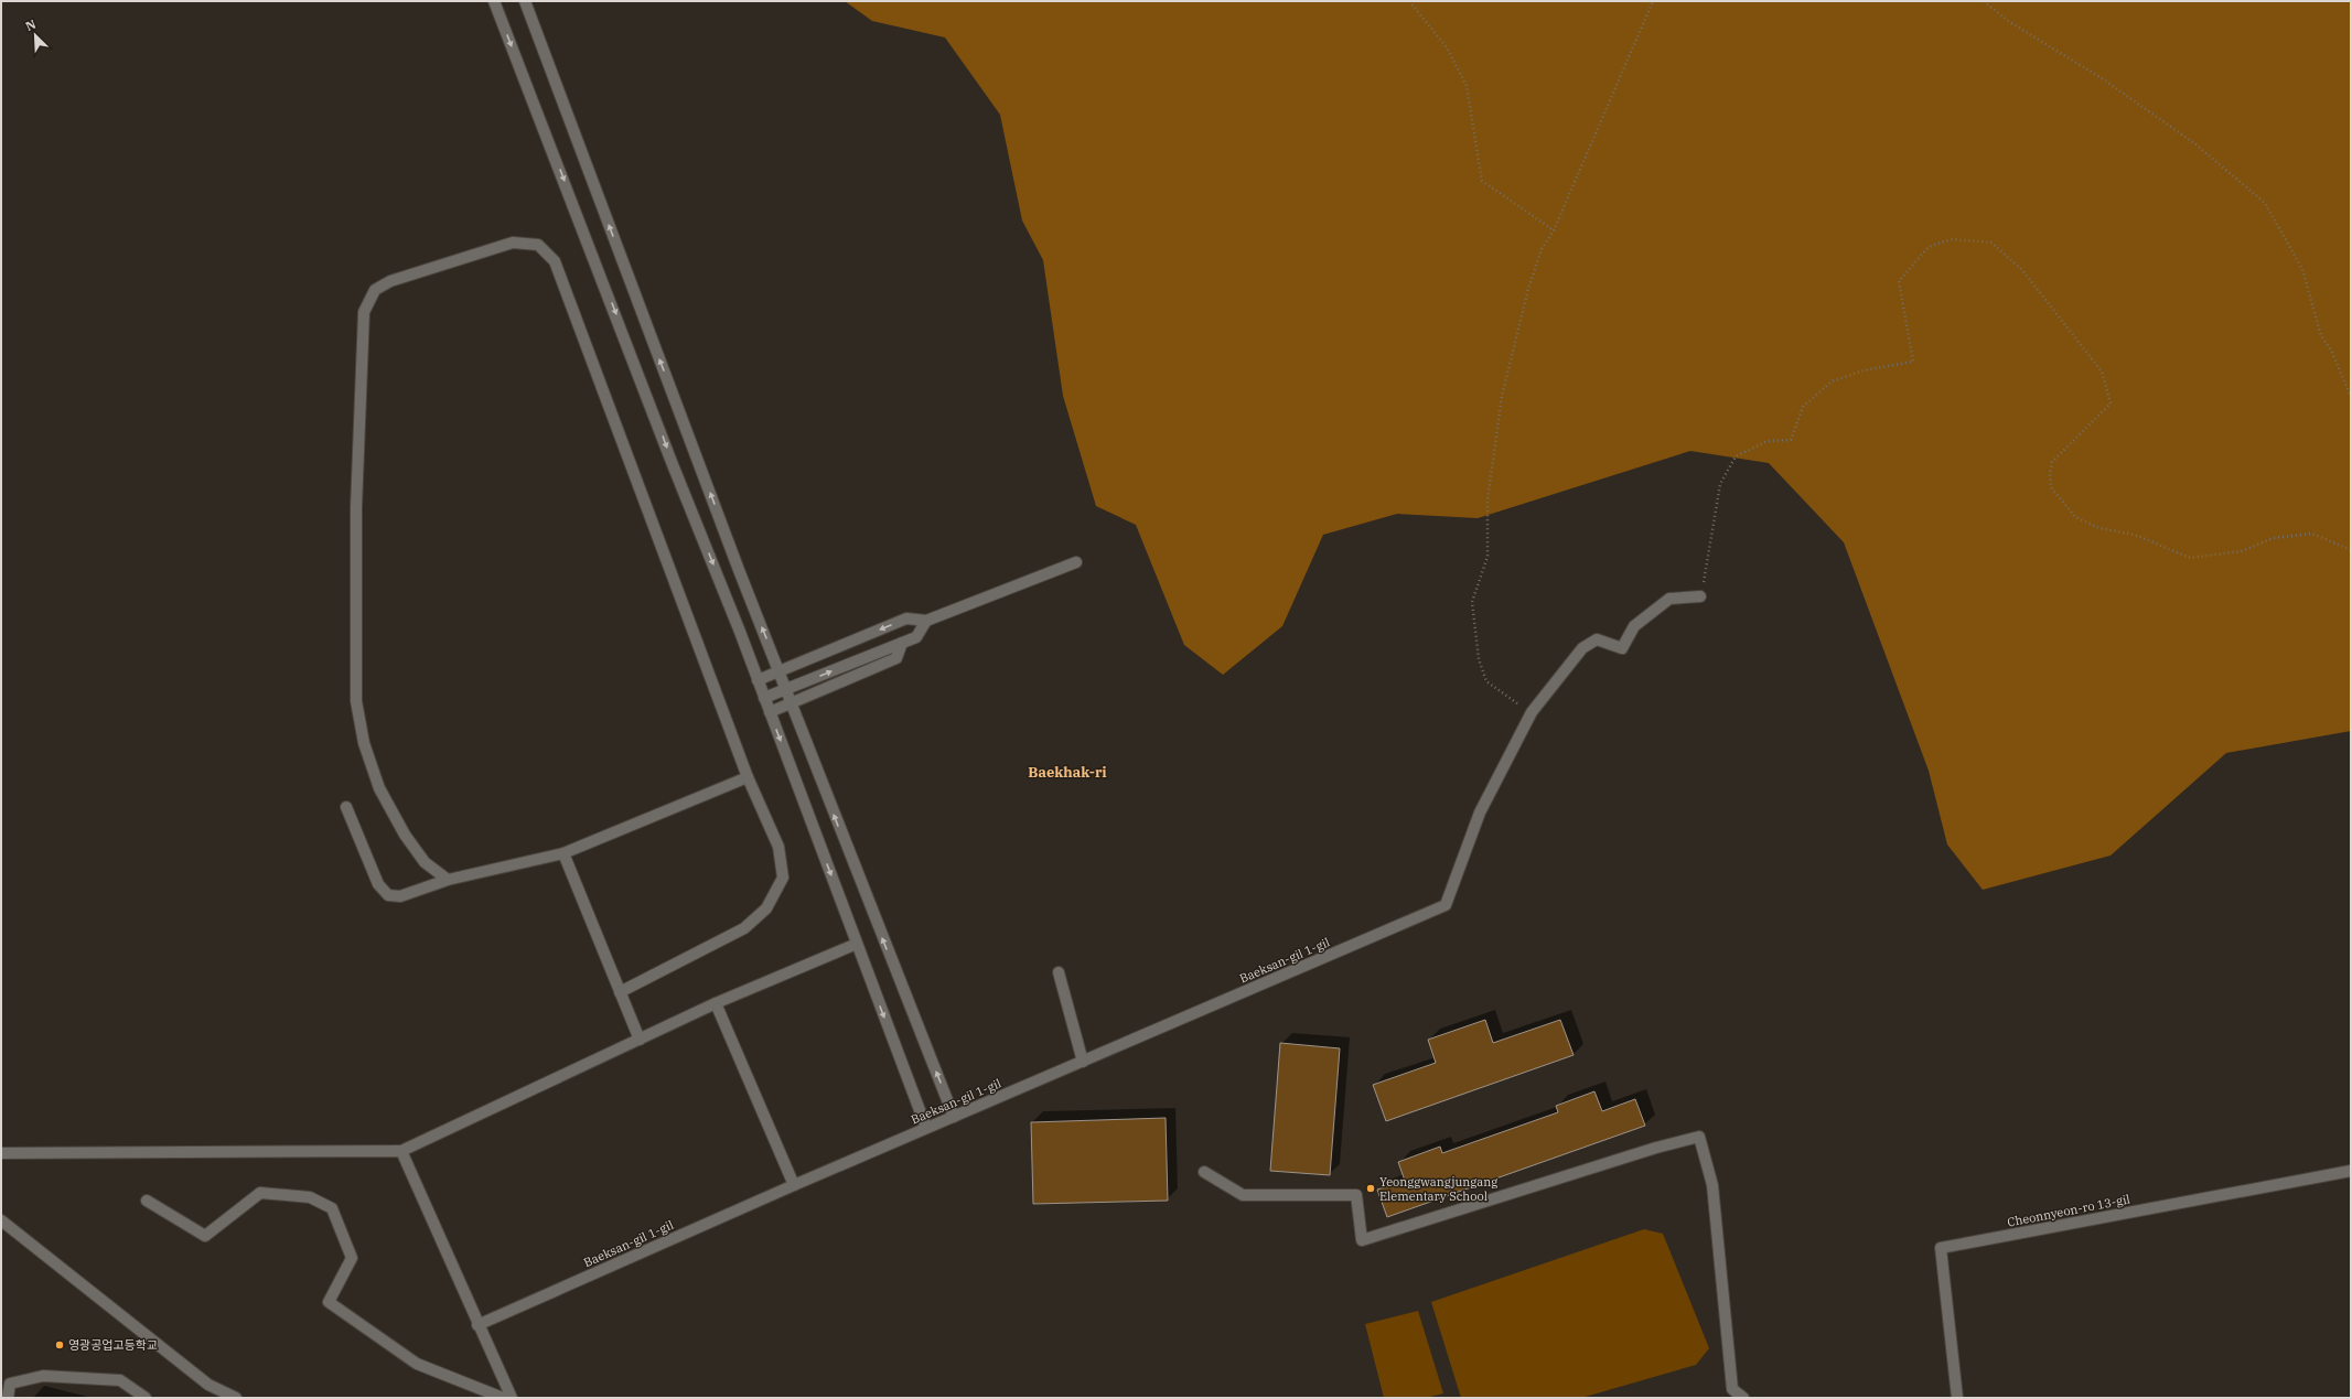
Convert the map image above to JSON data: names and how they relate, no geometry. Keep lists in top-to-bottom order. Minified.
{"streets":{"street":["Baeksan-gil 1-gil","Cheonnyeon-ro 13-gil"]},"districts":["Baekhak-ri"],"places":["Yeonggwangjungang Elementary School","영광공업고등학교"],"north":"top left"}
